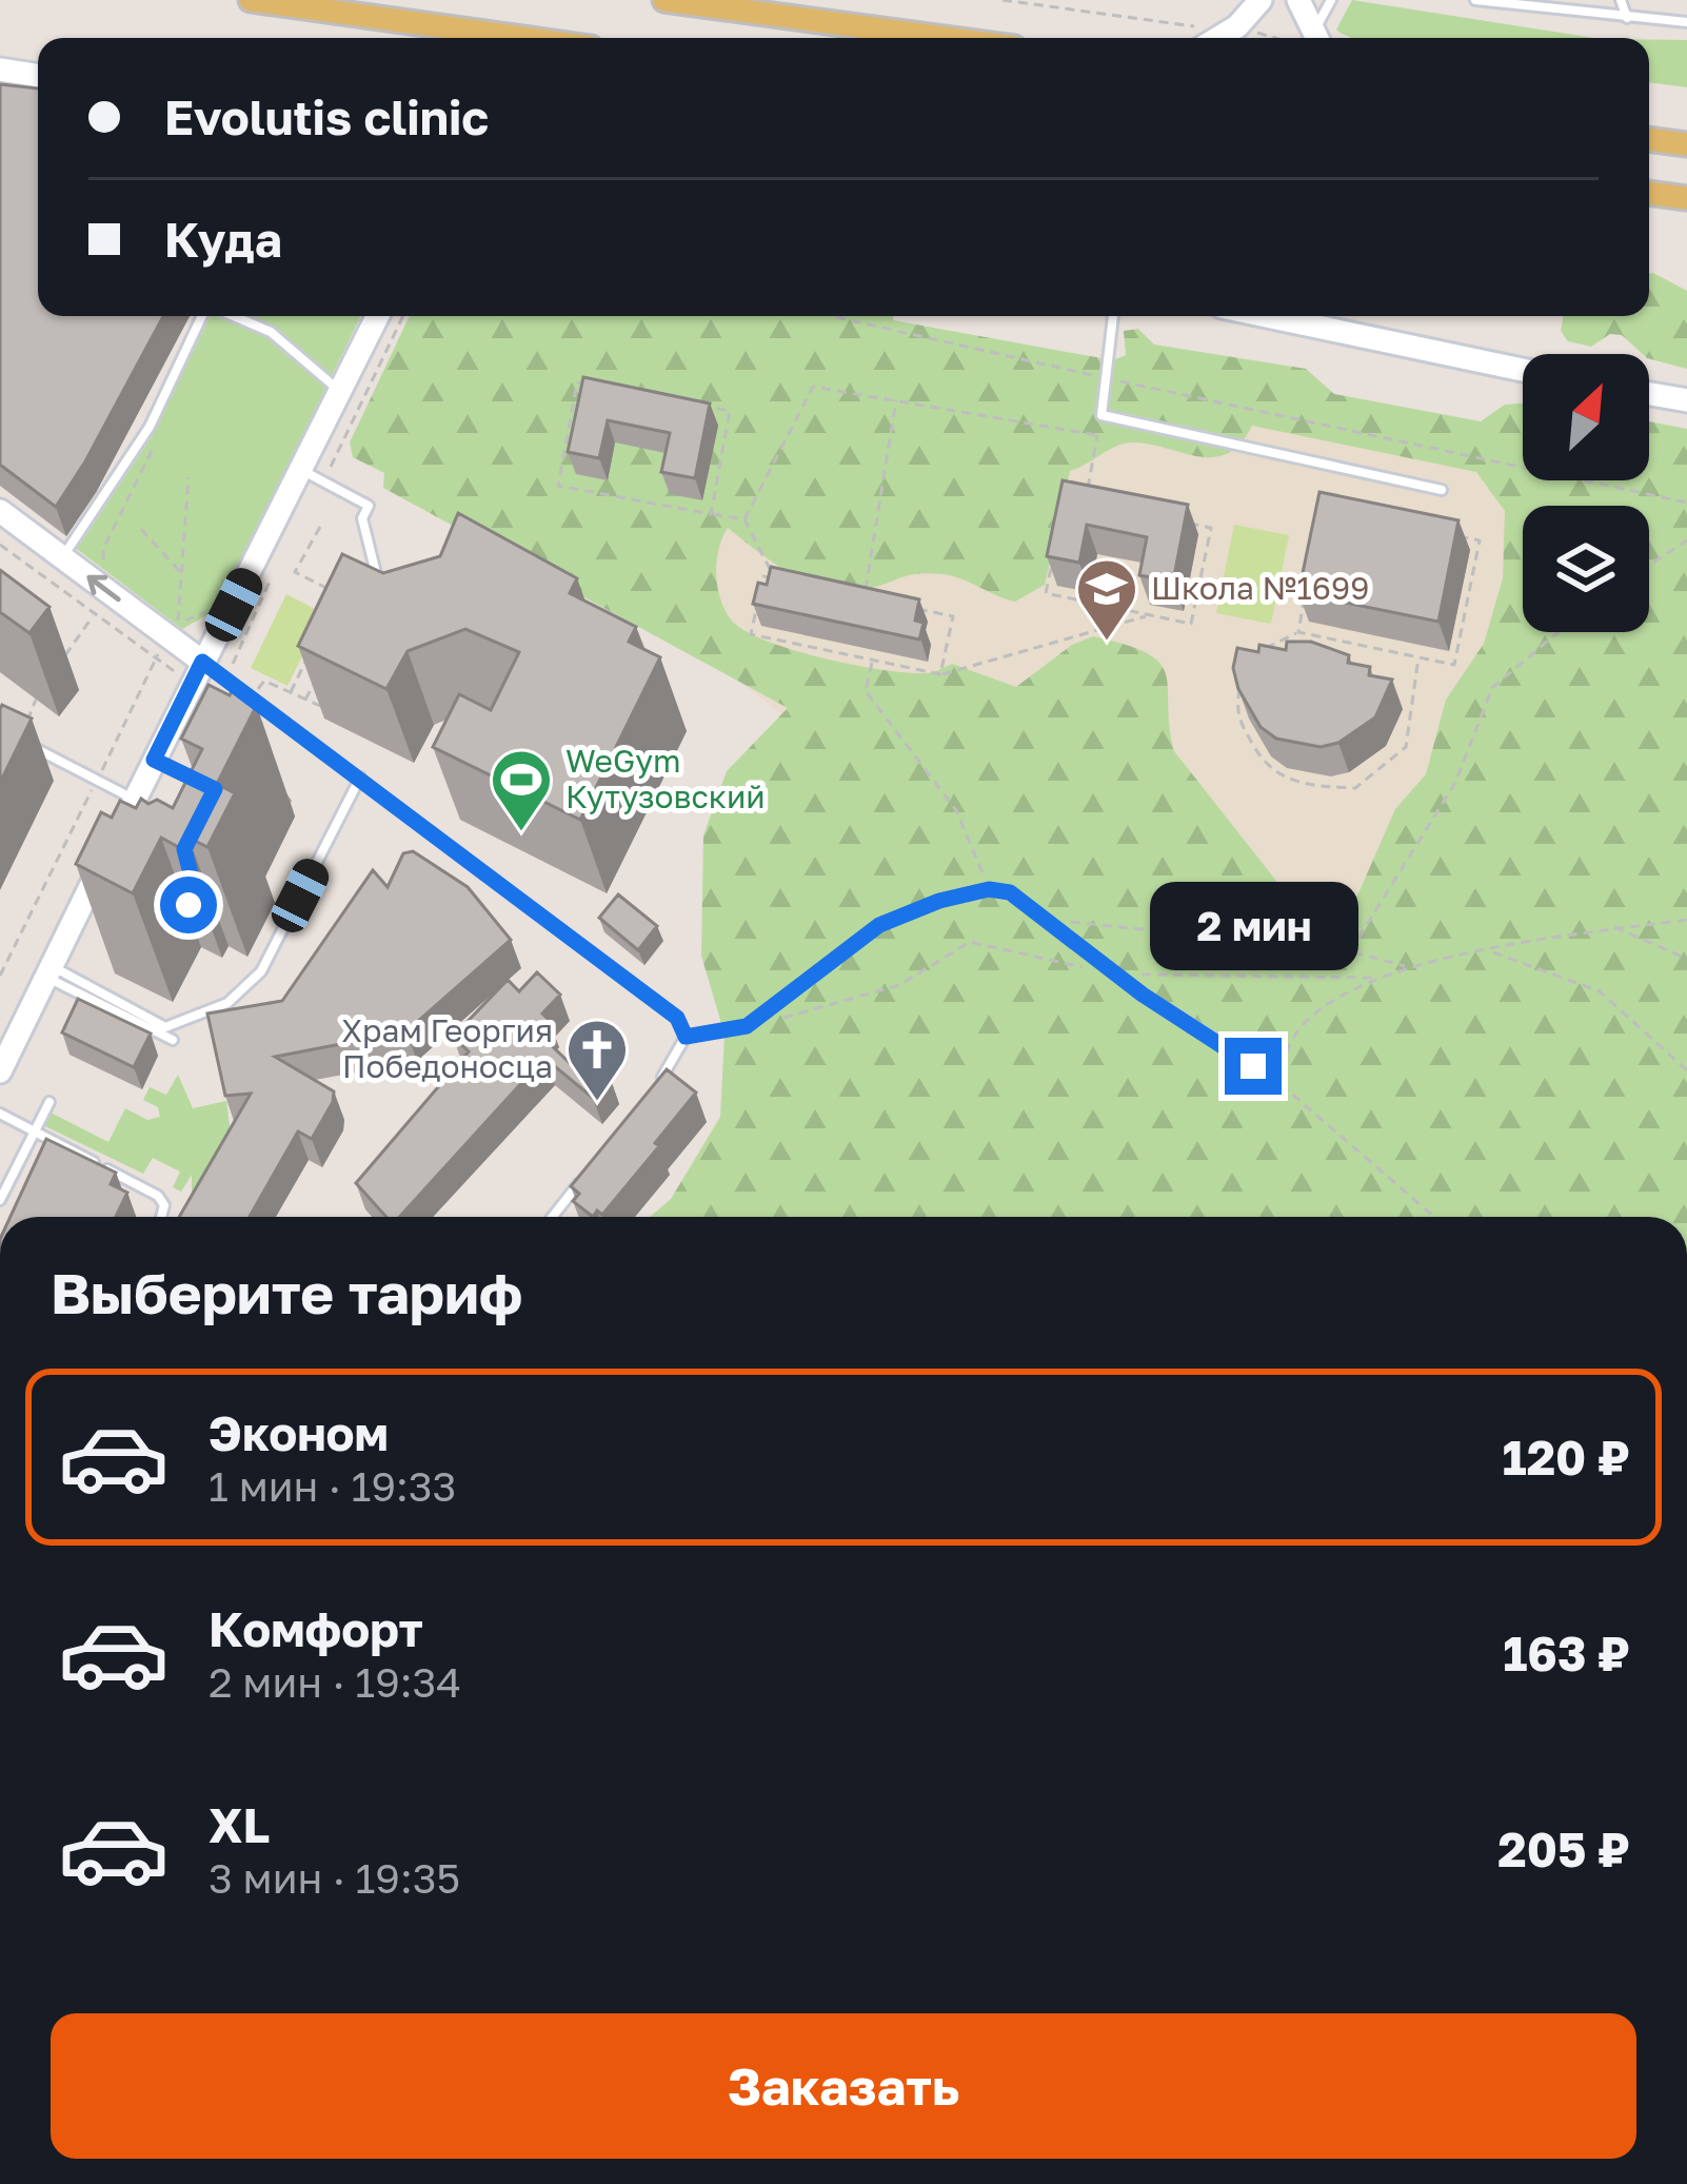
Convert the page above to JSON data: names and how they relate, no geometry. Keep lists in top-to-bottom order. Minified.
{"places":{"school or university":["Школа №1699"],"sports":["WeGym Кутузовский"],"church":["Храм Георгия Победоносца"]},"north":"top right","page":{"banner":["Evolutis clinic","Куда"],"bubble":"2 мин","heading":"Выберите тариф","list":[{"name":"Эконом","note":"1 мин · 19:33","value":"120 ₽"},{"name":"Комфорт","note":"2 мин · 19:34","value":"163 ₽"},{"name":"XL","note":"3 мин · 19:35","value":"205 ₽"}],"buttons":"Заказать"}}
